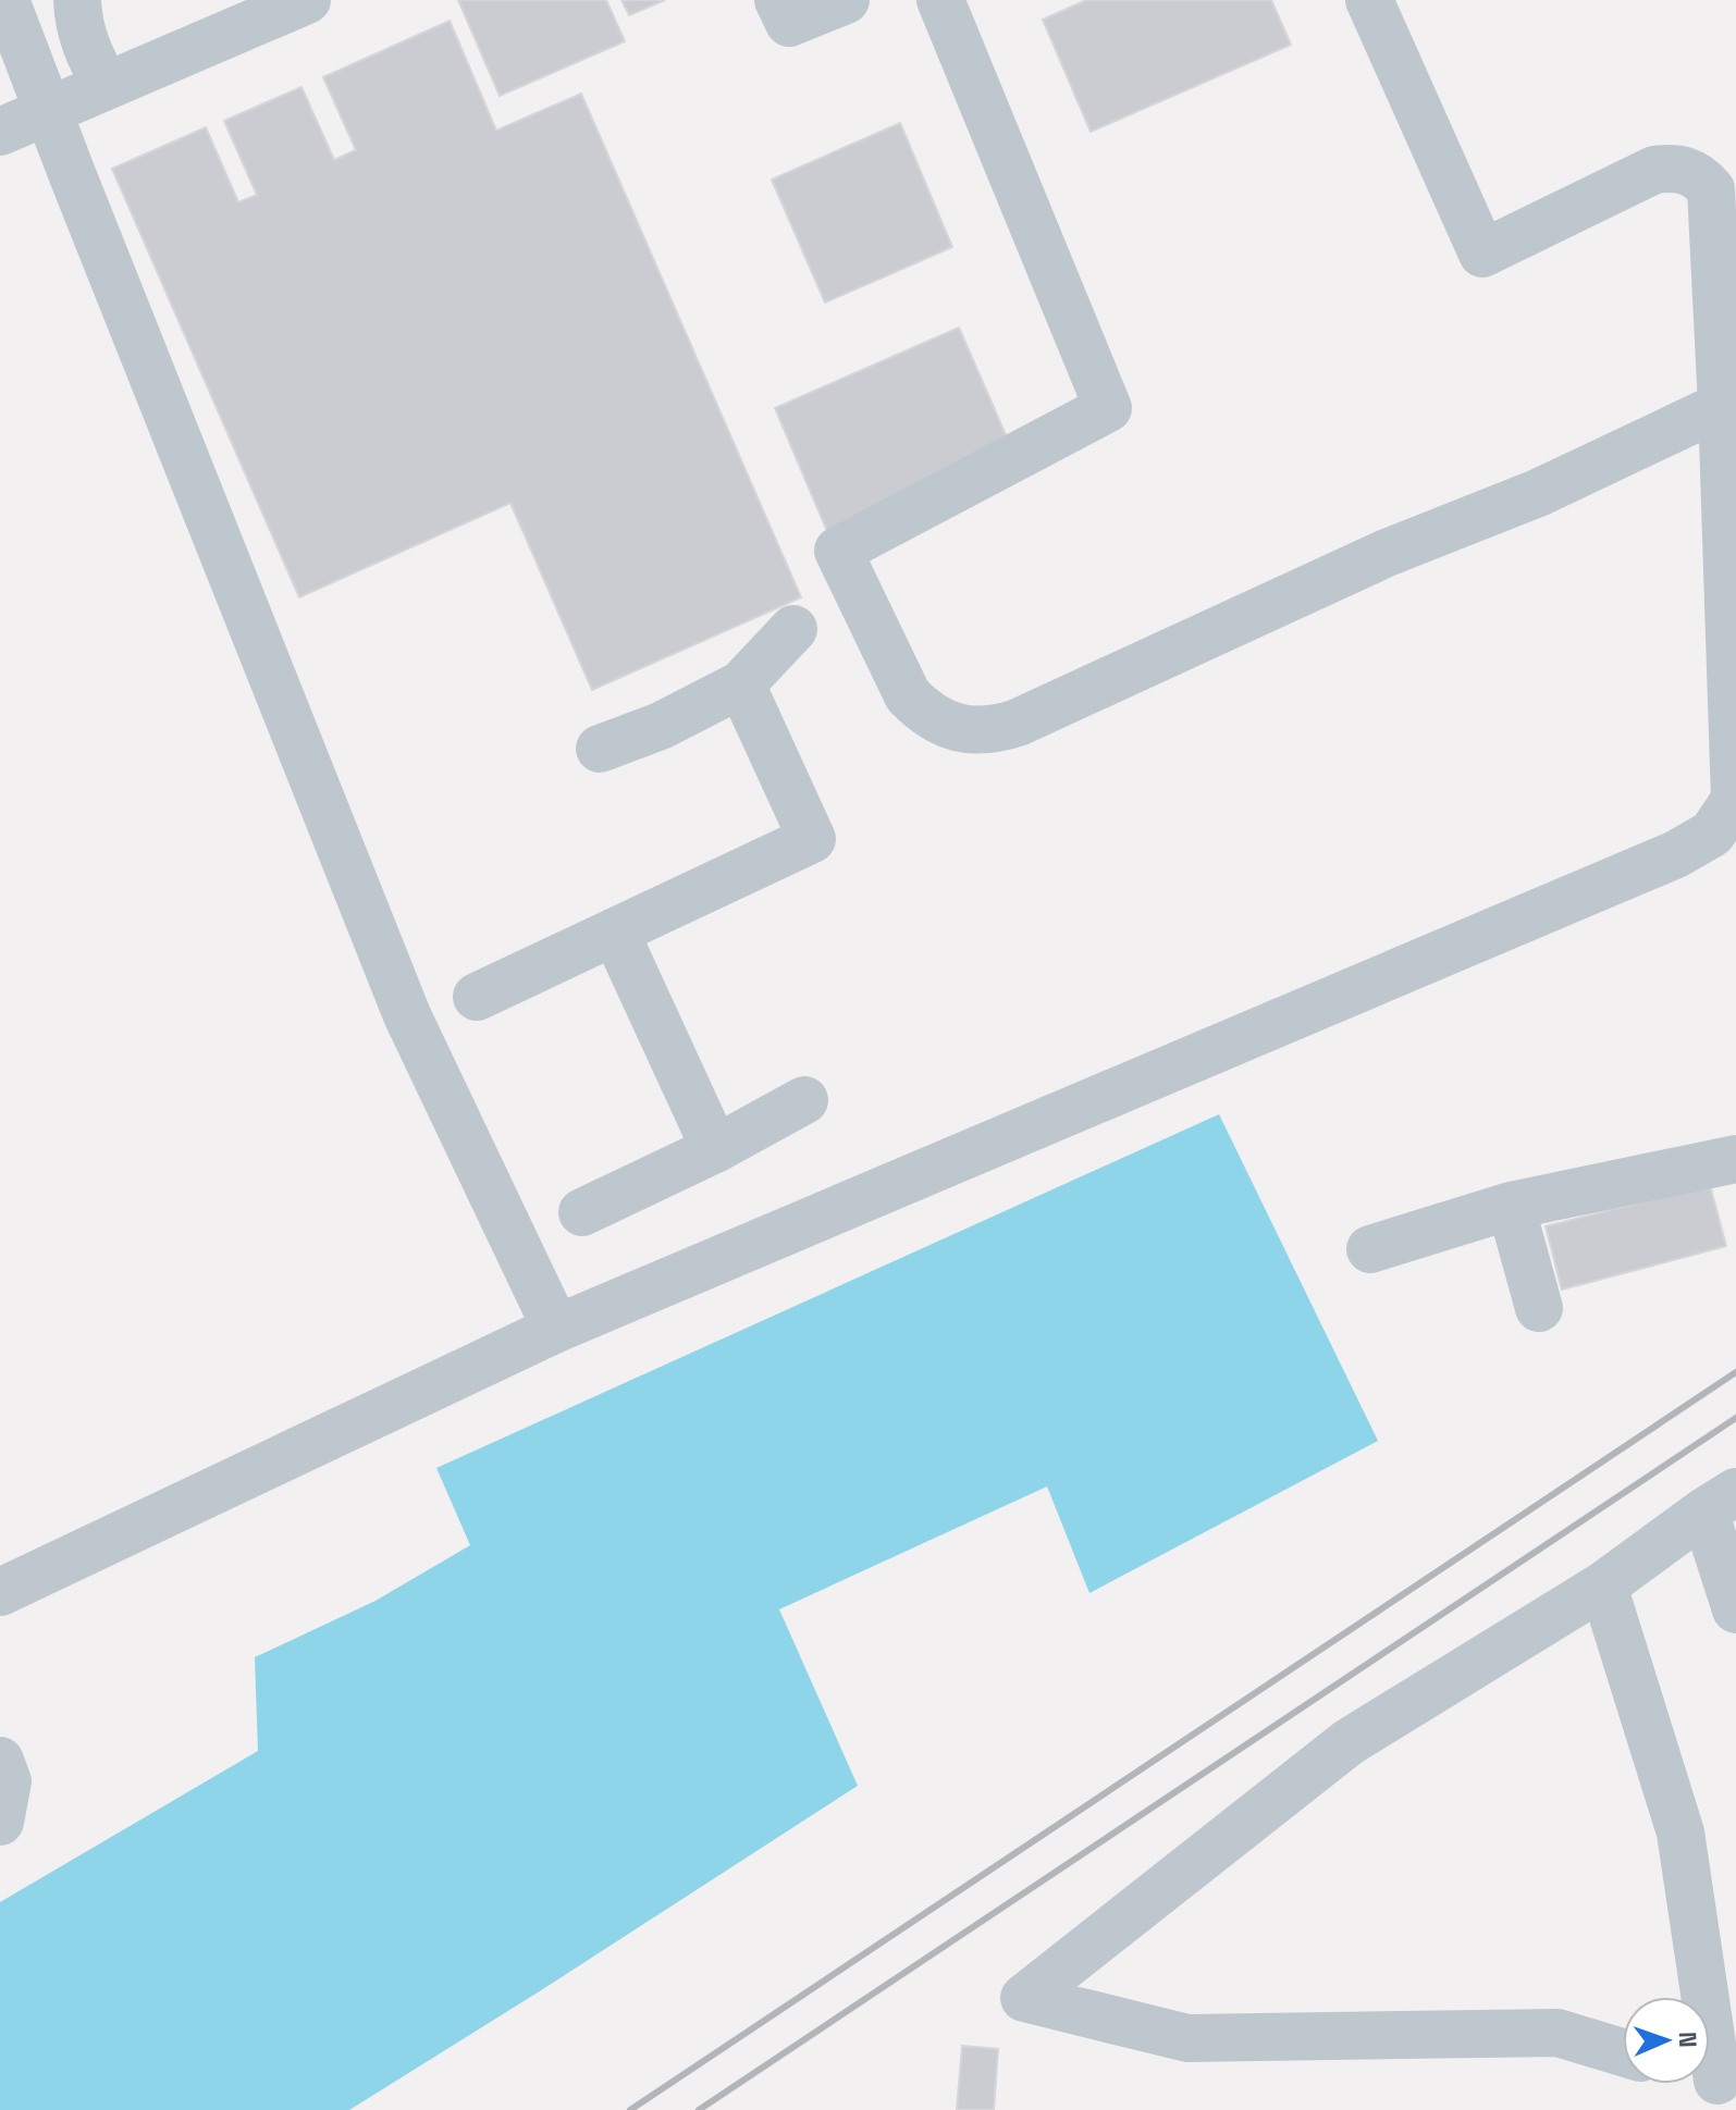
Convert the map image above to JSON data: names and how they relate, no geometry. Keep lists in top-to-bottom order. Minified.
{"north":"right"}
